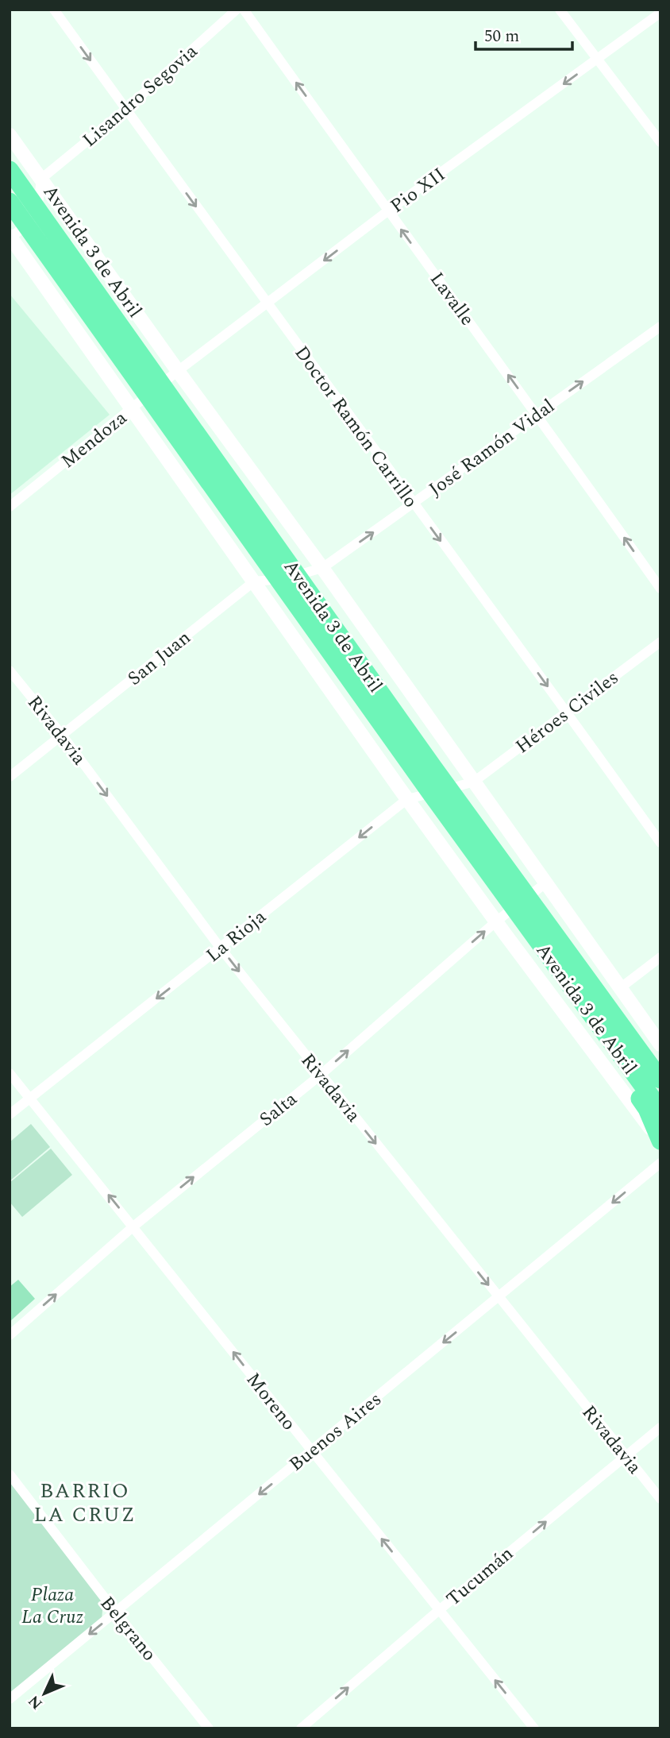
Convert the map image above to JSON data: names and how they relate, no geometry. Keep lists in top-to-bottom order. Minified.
{"streets":{"highway":["Avenida 3 de Abril"],"street":["Lisandro Segovia","Pio XII","Lavalle","Doctor Ramón Carrillo","Mendoza","José Ramón Vidal","San Juan","Héroes Civiles","Rivadavia","La Rioja","Salta","Moreno","Buenos Aires","Tucumán","Belgrano"]},"crossings":[["Lisandro Segovia","Avenida 3 de Abril"],["Lisandro Segovia","Doctor Ramón Carrillo"],["Pio XII","Avenida 3 de Abril"],["Pio XII","Lavalle"],["Pio XII","Doctor Ramón Carrillo"],["Pio XII","Mendoza"],["Avenida 3 de Abril","Mendoza"],["Avenida 3 de Abril","José Ramón Vidal"],["Avenida 3 de Abril","San Juan"],["Avenida 3 de Abril","Héroes Civiles"],["Avenida 3 de Abril","La Rioja"],["Avenida 3 de Abril","Salta"],["Lavalle","José Ramón Vidal"],["Doctor Ramón Carrillo","José Ramón Vidal"],["Doctor Ramón Carrillo","Héroes Civiles"],["San Juan","Rivadavia"],["Héroes Civiles","La Rioja"],["Rivadavia","La Rioja"],["Rivadavia","Salta"],["Rivadavia","Buenos Aires"],["Rivadavia","Tucumán"],["La Rioja","Moreno"],["Salta","Moreno"],["Moreno","Buenos Aires"],["Moreno","Tucumán"],["Buenos Aires","Belgrano"]],"one_way":["Pio XII","Lavalle","Doctor Ramón Carrillo","José Ramón Vidal","Rivadavia","La Rioja","Salta","Moreno","Buenos Aires","Tucumán"],"districts":["BARRIO LA CRUZ"],"parks":["Plaza La Cruz"],"scale_bar":"50 m","north":"bottom left"}
